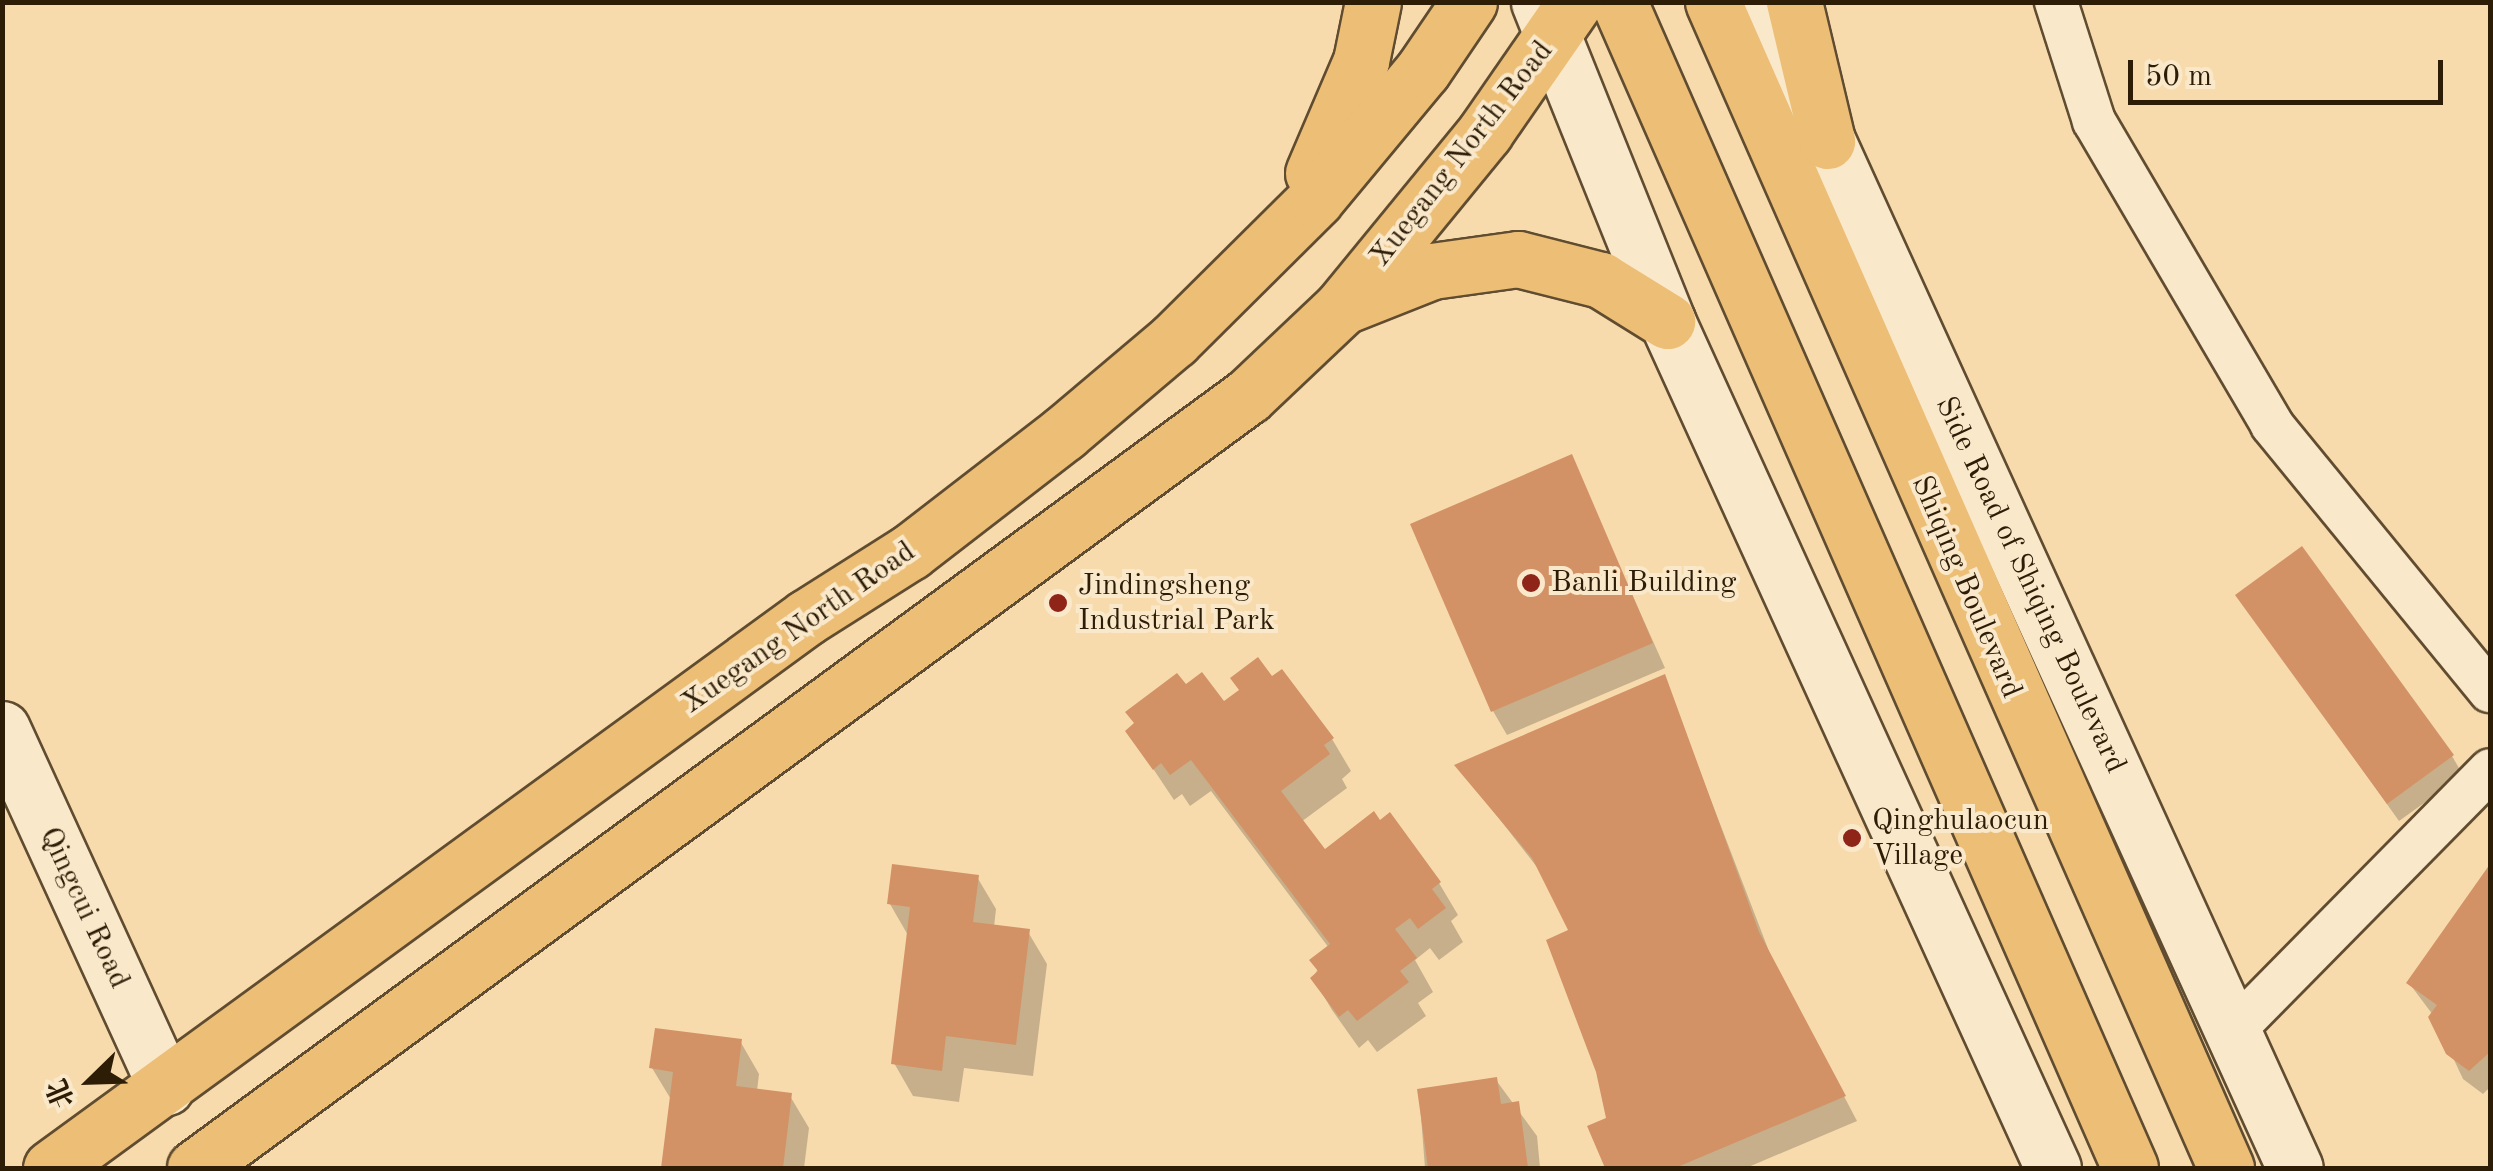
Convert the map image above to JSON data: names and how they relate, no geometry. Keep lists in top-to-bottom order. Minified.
{"streets":{"main road":["Xuegang North Road","Side Road of Shiqing Boulevard","Shiqing Boulevard","Qingcui Road"]},"crossings":[["Xuegang North Road","Qingcui Road"]],"places":["Banli Building","Jindingsheng Industrial Park","Qinghulaocun Village"],"scale_bar":"50 m","north":"bottom left"}
